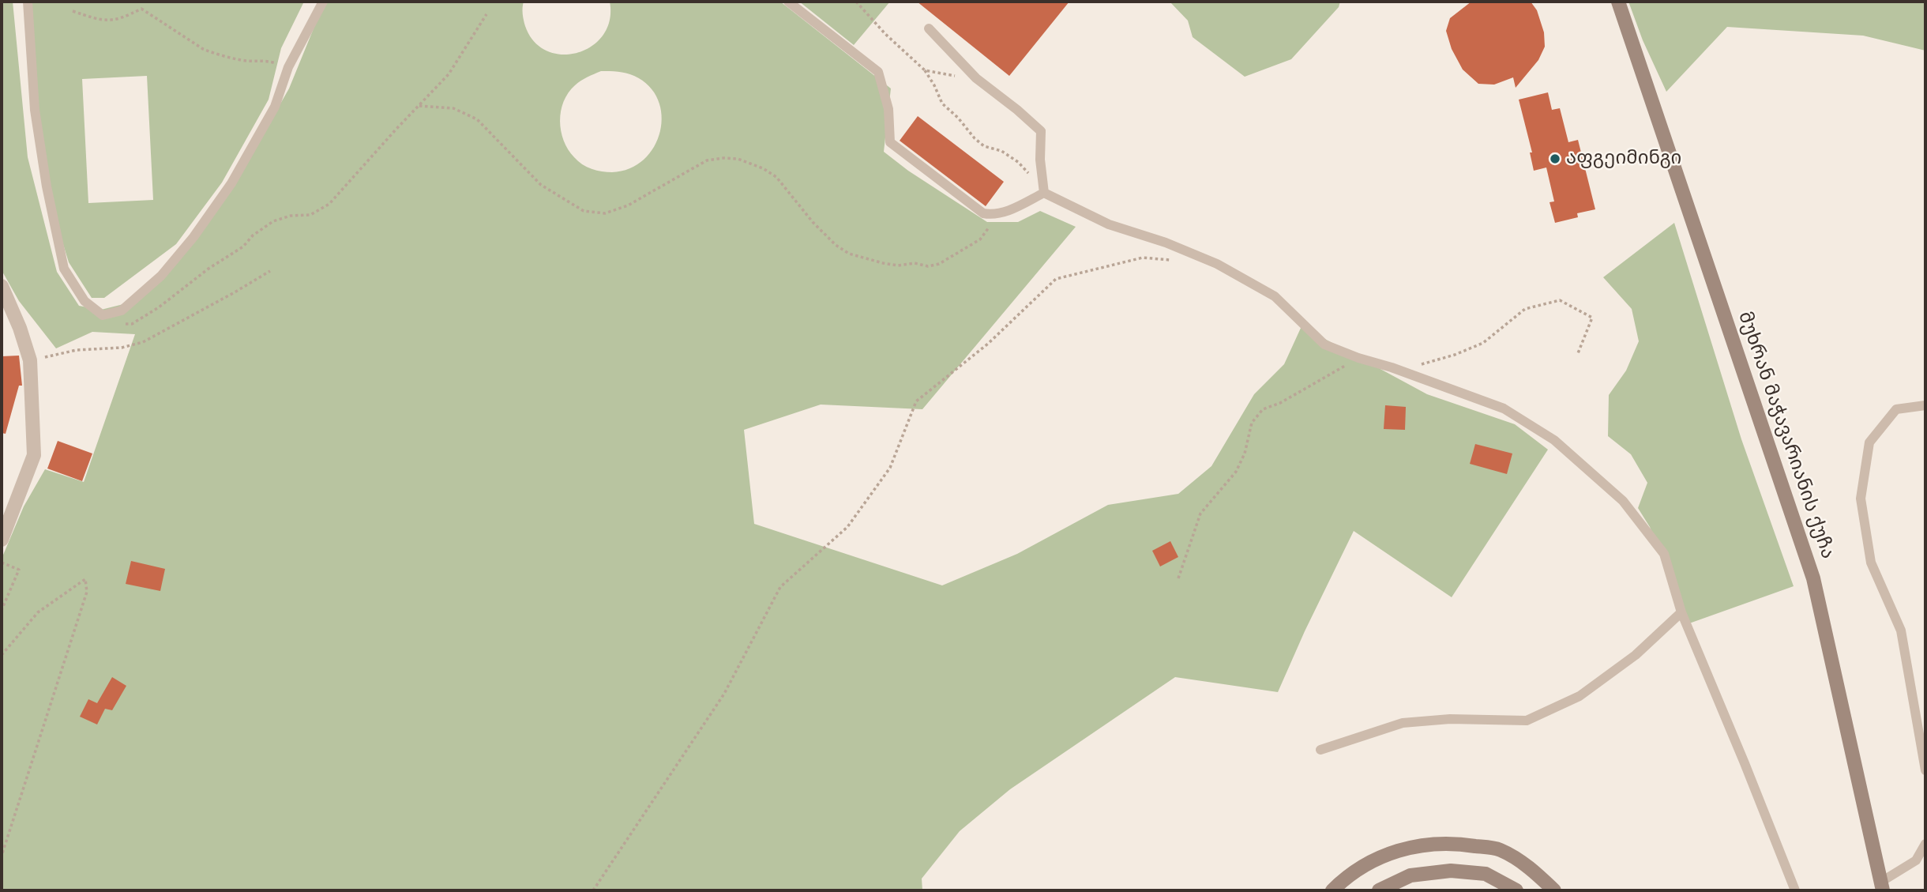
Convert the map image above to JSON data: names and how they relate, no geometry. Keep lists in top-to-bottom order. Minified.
{"streets":{"main road":["მუხრან მაჭავარიანის ქუჩა"]},"places":["აფგეიმინგი"]}
